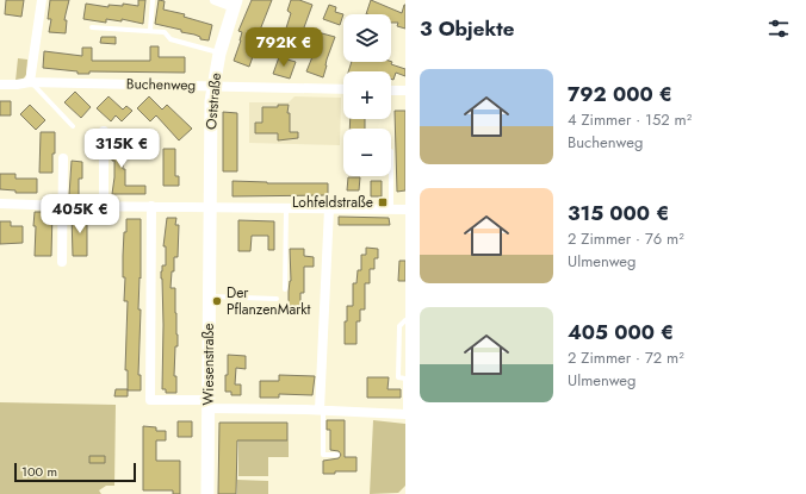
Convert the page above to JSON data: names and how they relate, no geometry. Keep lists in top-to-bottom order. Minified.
{"streets":{"main road":["Oststraße","Wiesenstraße"],"street":["Buchenweg"]},"crossings":[["Buchenweg","Oststraße"],["Oststraße","Wiesenstraße"]],"places":{"transit":["Lohfeldstraße"],"other":["Der PflanzenMarkt"]},"scale_bar":"100 m","page":{"heading":"3 Objekte","map_buttons":["+","−"],"price":["792K €","315K €","405K €"],"list":[{"name":"792 000 €","note":"4 Zimmer · 152 m² · Buchenweg"},{"name":"315 000 €","note":"2 Zimmer · 76 m² · Ulmenweg"},{"name":"405 000 €","note":"2 Zimmer · 72 m² · Ulmenweg"}],"scale":"100 m"}}
